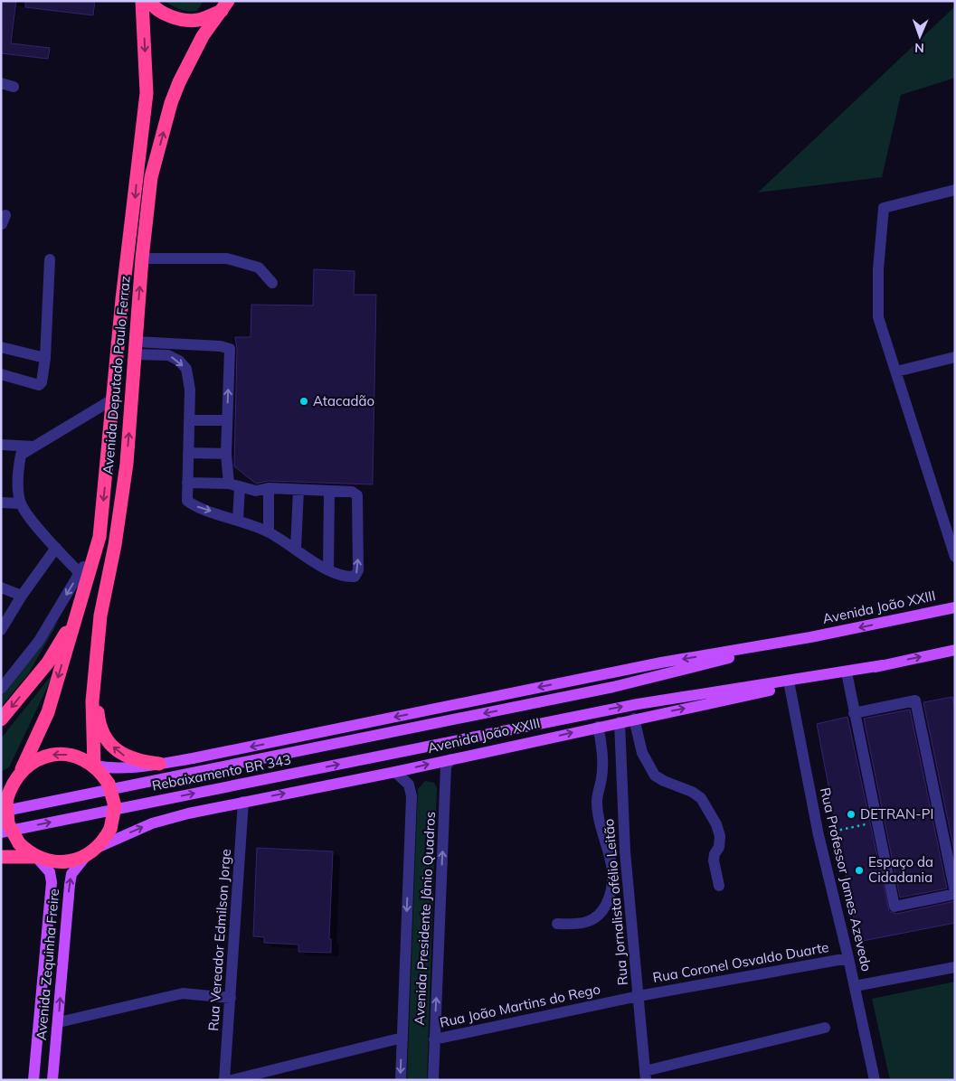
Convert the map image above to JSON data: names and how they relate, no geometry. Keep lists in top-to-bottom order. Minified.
{"streets":{"highway":["Avenida Deputado Paulo Ferraz"],"main road":["Avenida João XXIII","Rebaixamento BR 343","Avenida Zequinha Freire"],"street":["Rua Professor James Azevedo","Rua Jornalista ofélio Leitão","Avenida Presidente Jânio Quadros","Rua Vereador Edmilson Jorge","Rua Coronel Osvaldo Duarte","Rua João Martins do Rego"]},"crossings":[["Avenida Deputado Paulo Ferraz","Avenida João XXIII"],["Avenida Deputado Paulo Ferraz","Rebaixamento BR 343"],["Avenida João XXIII","Rebaixamento BR 343"],["Avenida João XXIII","Rua Professor James Azevedo"],["Avenida João XXIII","Rua Jornalista ofélio Leitão"],["Avenida João XXIII","Avenida Presidente Jânio Quadros"],["Avenida João XXIII","Rua Vereador Edmilson Jorge"],["Avenida João XXIII","Avenida Zequinha Freire"],["Rua Professor James Azevedo","Rua Coronel Osvaldo Duarte"],["Rua Jornalista ofélio Leitão","Rua Coronel Osvaldo Duarte"],["Rua Jornalista ofélio Leitão","Rua João Martins do Rego"],["Avenida Presidente Jânio Quadros","Rua João Martins do Rego"],["Rua Coronel Osvaldo Duarte","Rua João Martins do Rego"]],"places":["Atacadão","DETRAN-PI","Espaço da Cidadania"],"north":"bottom"}
